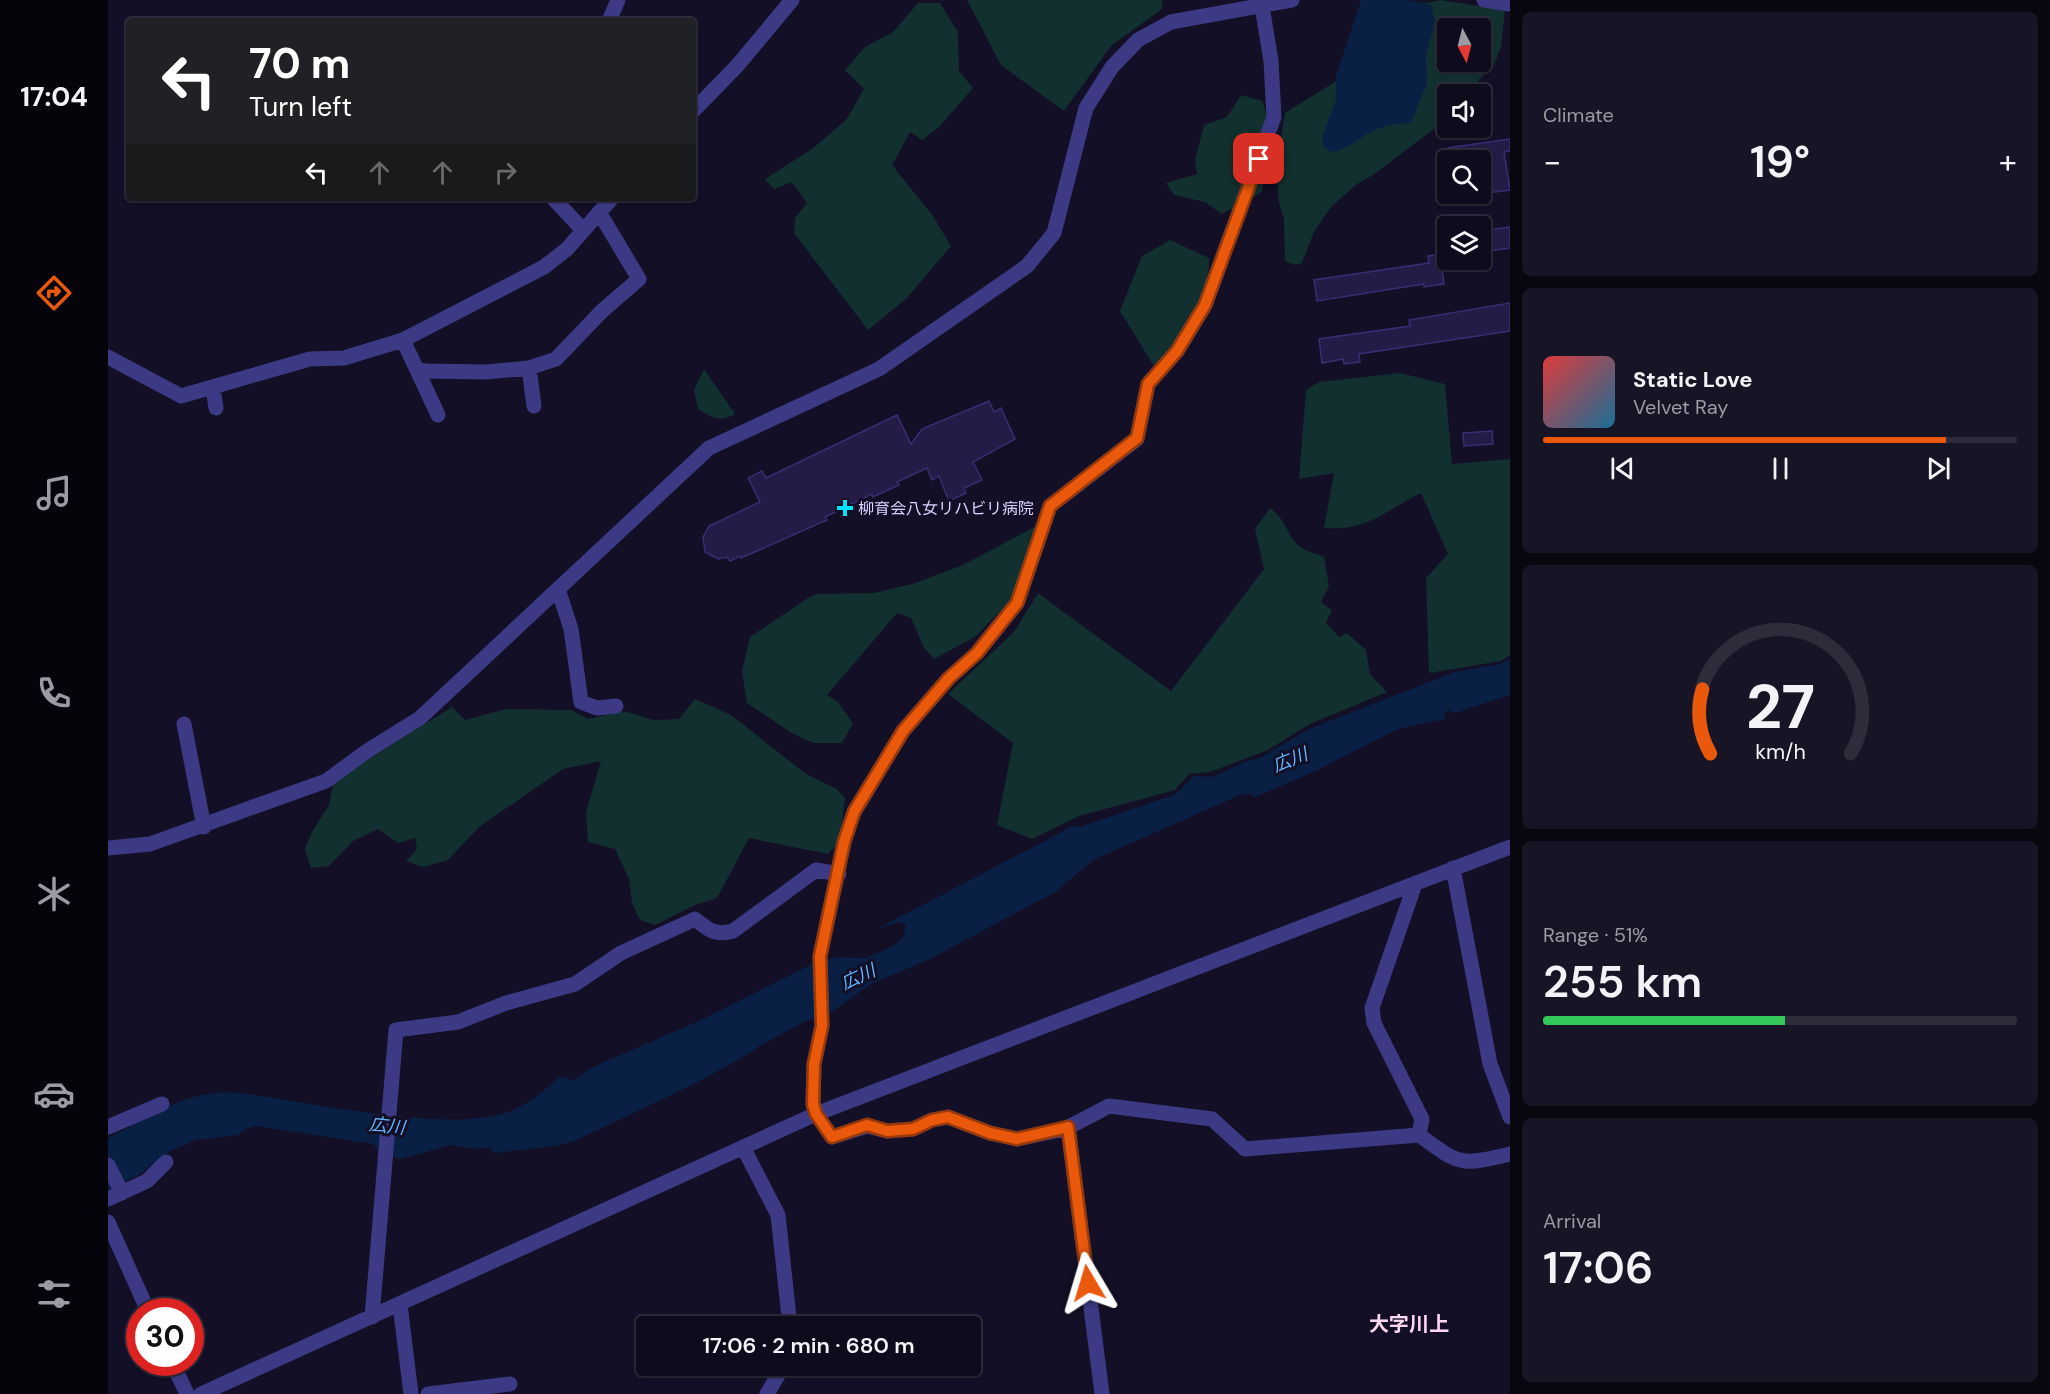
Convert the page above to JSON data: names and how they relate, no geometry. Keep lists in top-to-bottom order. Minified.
{"districts":["大字川上"],"water":["広川"],"places":{"health":["柳育会八女リハビリ病院"]},"north":"bottom","page":{"tabs":"17:04","tile":["Climate",["Range · 51%","255 km"],["Arrival","17:06"]],"turn":["70 m","Turn left"],"heat":["−","19°","+"],"song":["Static Love","Velvet Ray"],"limit":"30","trip":"17:06 · 2 min · 680 m","gauge":["27","km/h"]}}
